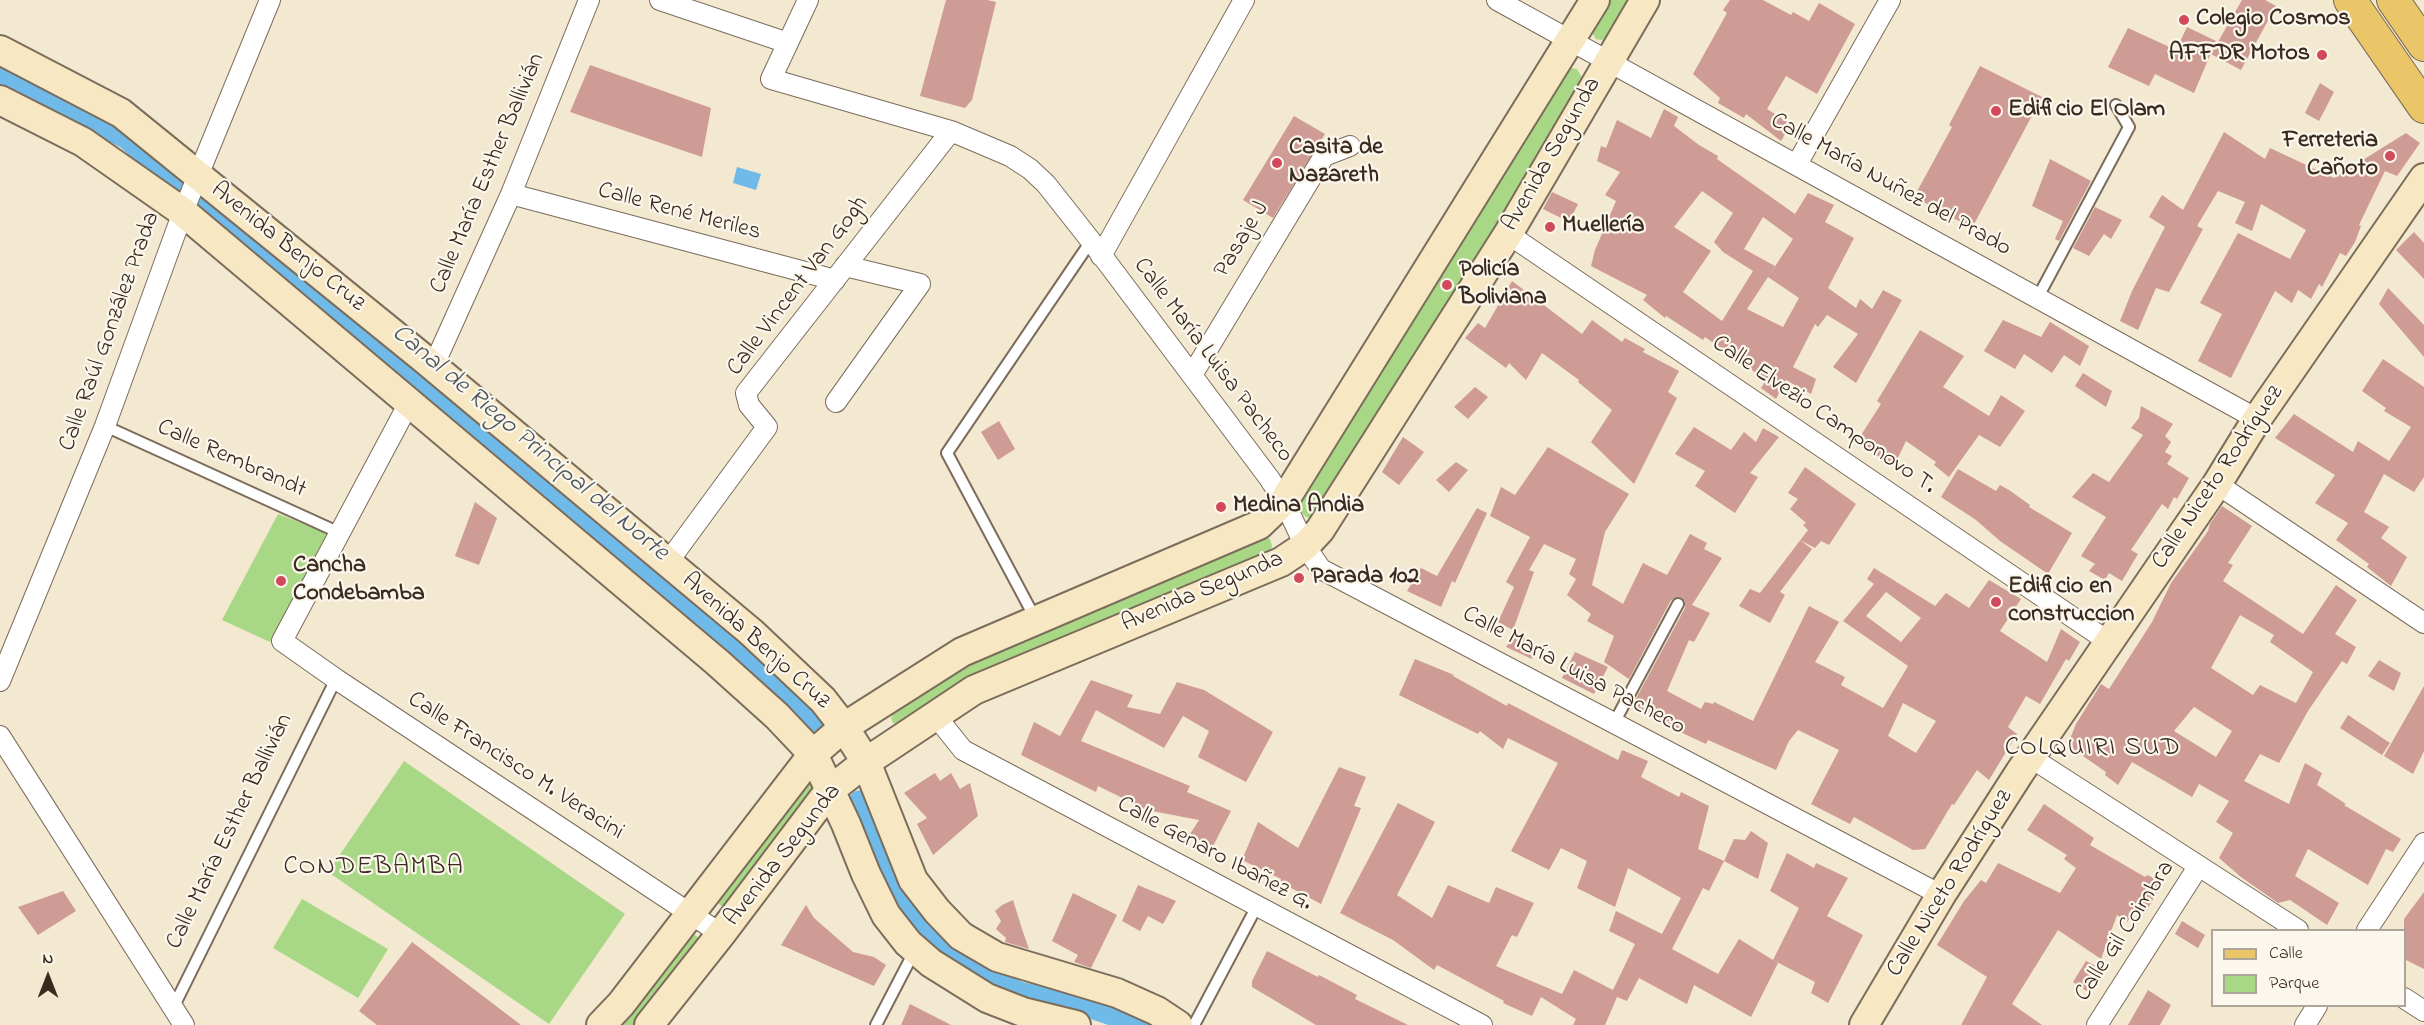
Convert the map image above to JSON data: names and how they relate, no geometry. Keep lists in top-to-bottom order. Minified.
{"streets":{"main road":["Avenida Segunda","Avenida Benjo Cruz","Calle Niceto Rodríguez"],"street":["Calle María Esther Ballivián","Calle María Nuñez del Prado","Calle René Meriles","Pasaje J","Calle Vincent Van Gogh","Calle Raúl González Prada","Calle María Luisa Pacheco","Calle Elvezio Camponovo T.","Calle Francisco M. Veracini","Calle Genaro Ibañez G.","Calle Gil Coimbra"],"lane":["Calle Rembrandt"]},"crossings":[["Avenida Segunda","Calle María Nuñez del Prado"],["Avenida Segunda","Avenida Benjo Cruz"],["Avenida Segunda","Calle María Luisa Pacheco"],["Avenida Segunda","Calle Elvezio Camponovo T."],["Avenida Segunda","Calle Francisco M. Veracini"],["Avenida Segunda","Calle Genaro Ibañez G."],["Calle María Esther Ballivián","Calle René Meriles"],["Calle María Esther Ballivián","Avenida Benjo Cruz"],["Calle María Esther Ballivián","Calle Francisco M. Veracini"],["Calle María Nuñez del Prado","Calle Niceto Rodríguez"],["Calle René Meriles","Calle Vincent Van Gogh"],["Pasaje J","Calle María Luisa Pacheco"],["Avenida Benjo Cruz","Calle Vincent Van Gogh"],["Avenida Benjo Cruz","Calle Raúl González Prada"],["Calle Vincent Van Gogh","Calle María Luisa Pacheco"],["Calle Raúl González Prada","Calle Rembrandt"],["Calle María Luisa Pacheco","Calle Niceto Rodríguez"],["Calle Elvezio Camponovo T.","Calle Niceto Rodríguez"],["Calle Rembrandt","Calle Francisco M. Veracini"]],"districts":["COLQUIRI SUD","CONDEBAMBA"],"water":["Canal de Riego Principal del Norte"],"places":["Colegio Cosmos","AFFDR Motos","Edificio El Olam","Ferreteria Cañoto","Casita de Nazareth","Muellería","Policía Boliviana","Medina Andia","Parada 102","Cancha Condebamba","Edificio en construccion"],"legend":["Calle","Parque"],"north":"top"}
